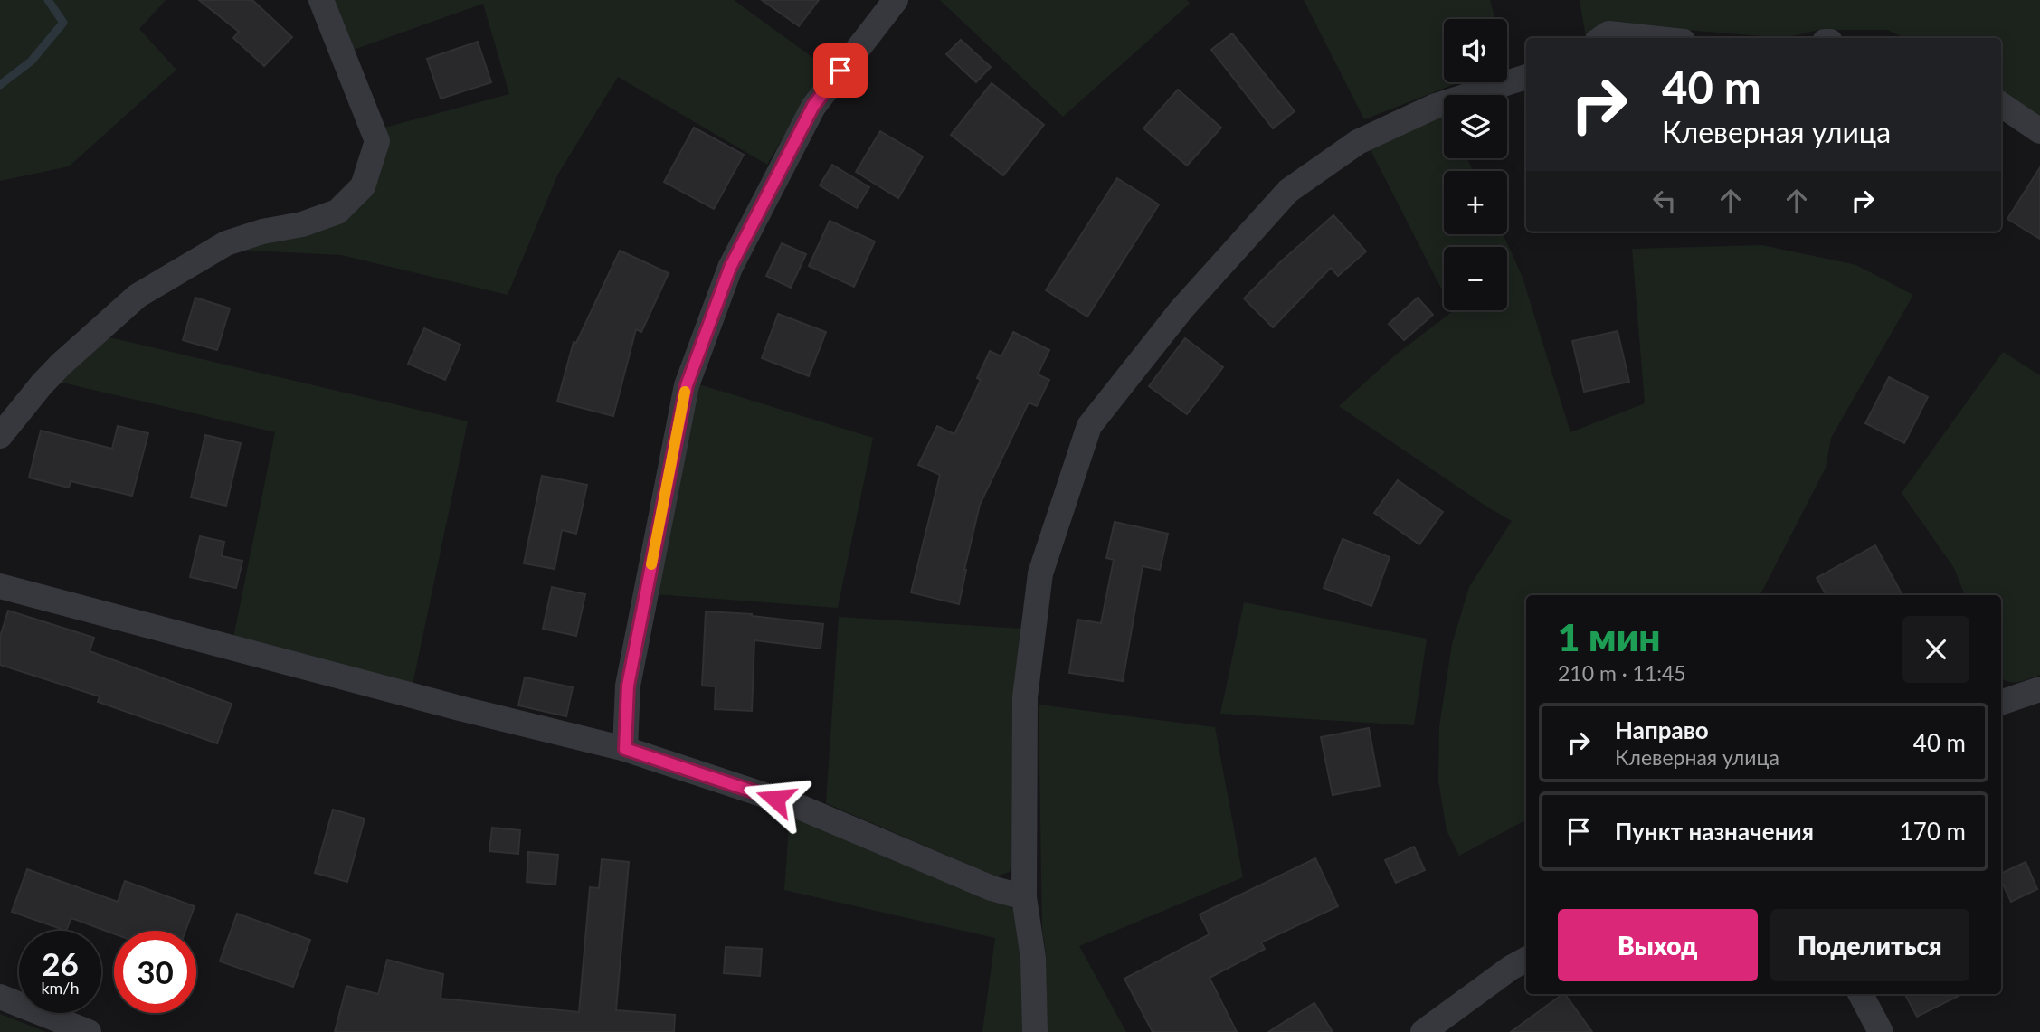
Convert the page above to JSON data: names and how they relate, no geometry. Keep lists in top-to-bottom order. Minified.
{"page":{"map_buttons":["+","−"],"turn":["40 m","Клеверная улица"],"heading":["1 мин","210 m · 11:45"],"list":[{"name":"Направо","note":"Клеверная улица","value":"40 m"},{"name":"Пункт назначения","value":"170 m"}],"buttons":["Выход","Поделиться"],"speed":"26 km/h","limit":"30"}}
